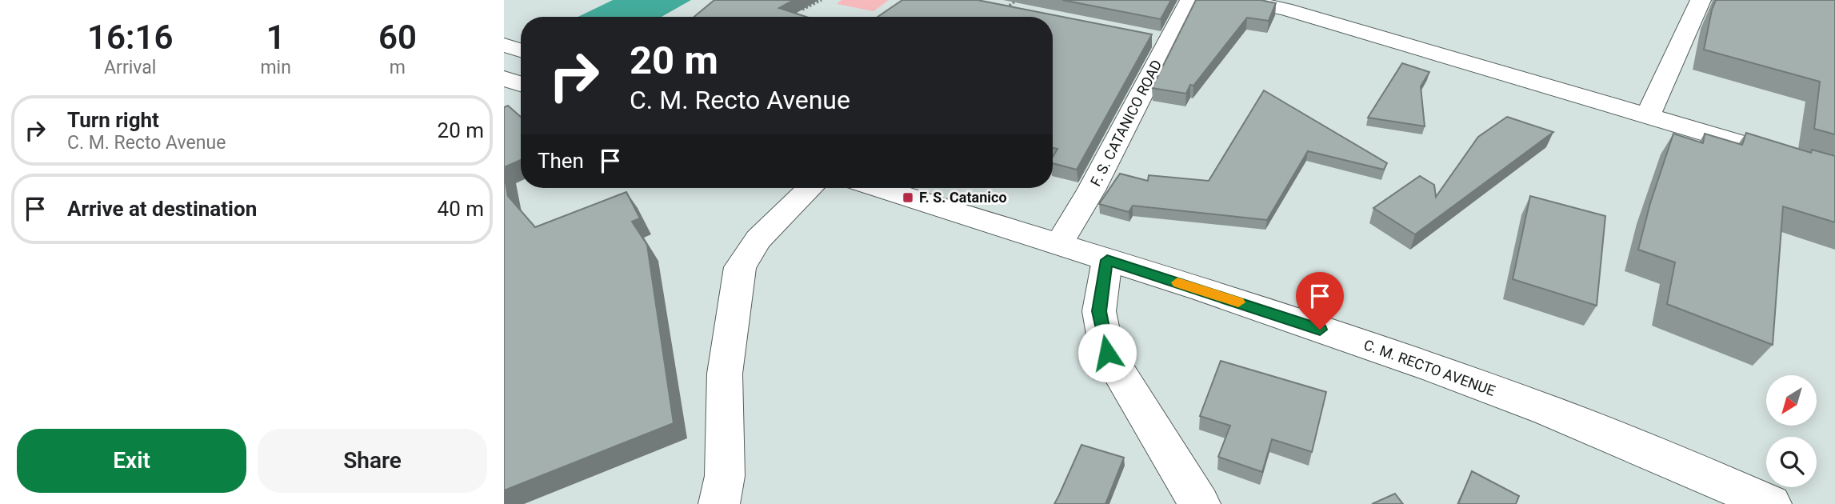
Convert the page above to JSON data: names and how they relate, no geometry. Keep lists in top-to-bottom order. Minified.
{"streets":{"main road":["F. S. CATANICO ROAD","C. M. RECTO AVENUE"]},"crossings":[["F. S. CATANICO ROAD","C. M. RECTO AVENUE"]],"places":{"transit":["F. S. Catanico"]},"north":"bottom left","page":{"eta":["16:16","Arrival","1","min","60","m"],"turn":["20 m","C. M. Recto Avenue"],"list":[{"name":"Turn right","note":"C. M. Recto Avenue","value":"20 m"},{"name":"Arrive at destination","value":"40 m"}],"then":"Then","buttons":["Exit","Share"]}}
